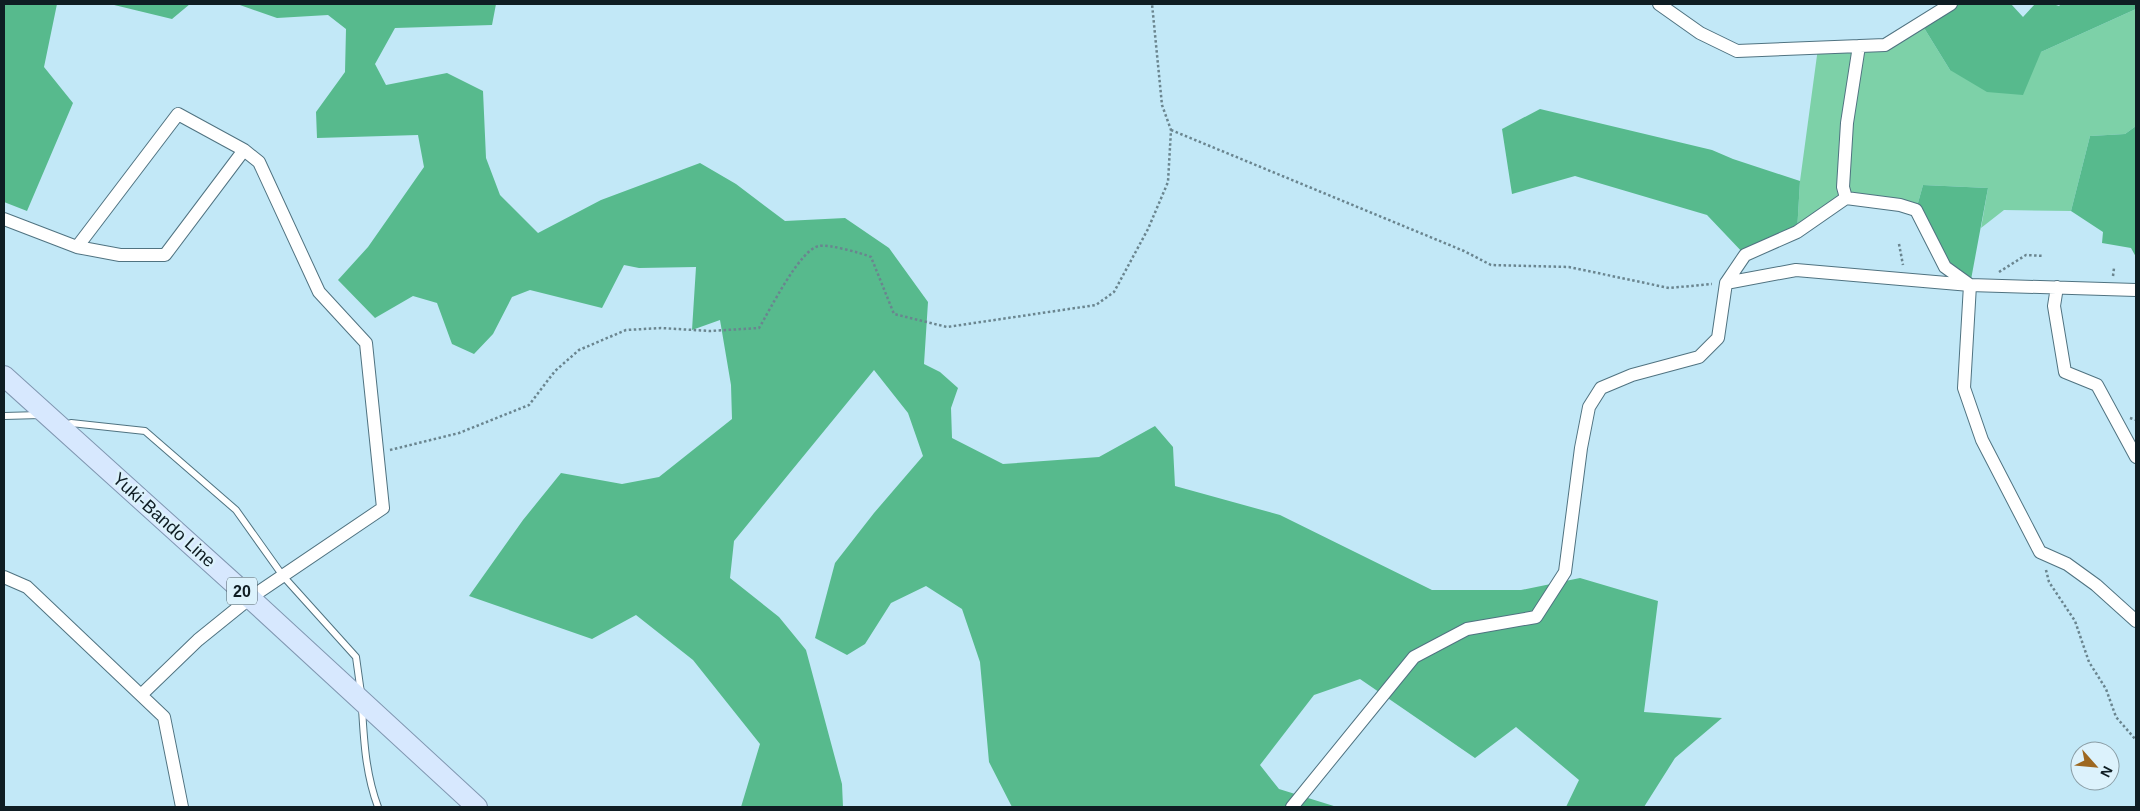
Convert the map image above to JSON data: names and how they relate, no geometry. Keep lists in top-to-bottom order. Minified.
{"streets":{"main road":["Yuki-Bando Line","20"]},"north":"bottom right"}
